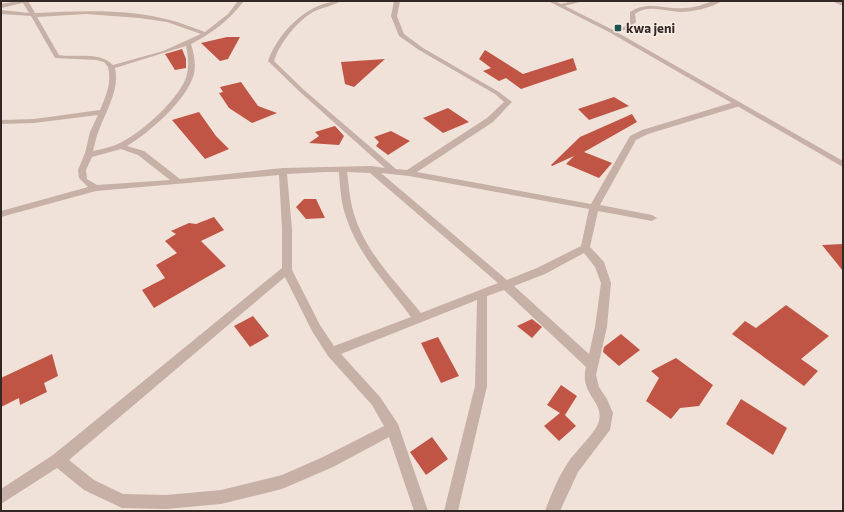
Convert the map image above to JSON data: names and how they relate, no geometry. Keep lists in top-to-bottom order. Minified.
{"places":{"transit":["kwa jeni"]}}
